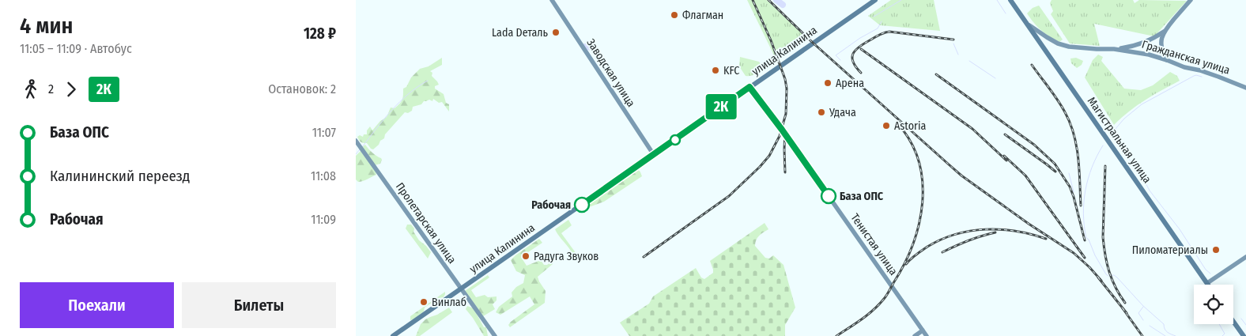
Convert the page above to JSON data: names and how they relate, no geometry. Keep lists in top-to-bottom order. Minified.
{"streets":{"main road":["улица Калинина","Магистральная улица"],"street":["Гражданская улица","Заводская улица","Пролетарская улица","Тенистая улица"]},"crossings":[["улица Калинина","Заводская улица"],["улица Калинина","Пролетарская улица"],["улица Калинина","Тенистая улица"],["Гражданская улица","Магистральная улица"]],"places":["Флагман","Lada Dеталь","KFC","Арена","Удача","Astoria","База ОПС","Рабочая","Пиломатериалы","Радуга Звуков","Винлаб"],"lines":["bus line 2К"],"page":{"heading":["4 мин","11:05 – 11:09 · Автобус","128 ₽"],"on_map":"2К","legs":["2","2К","Остановок: 2"],"list":[{"name":"База ОПС","value":"11:07"},{"name":"Калининский переезд","value":"11:08"},{"name":"Рабочая","value":"11:09"}],"buttons":["Поехали","Билеты"]}}
